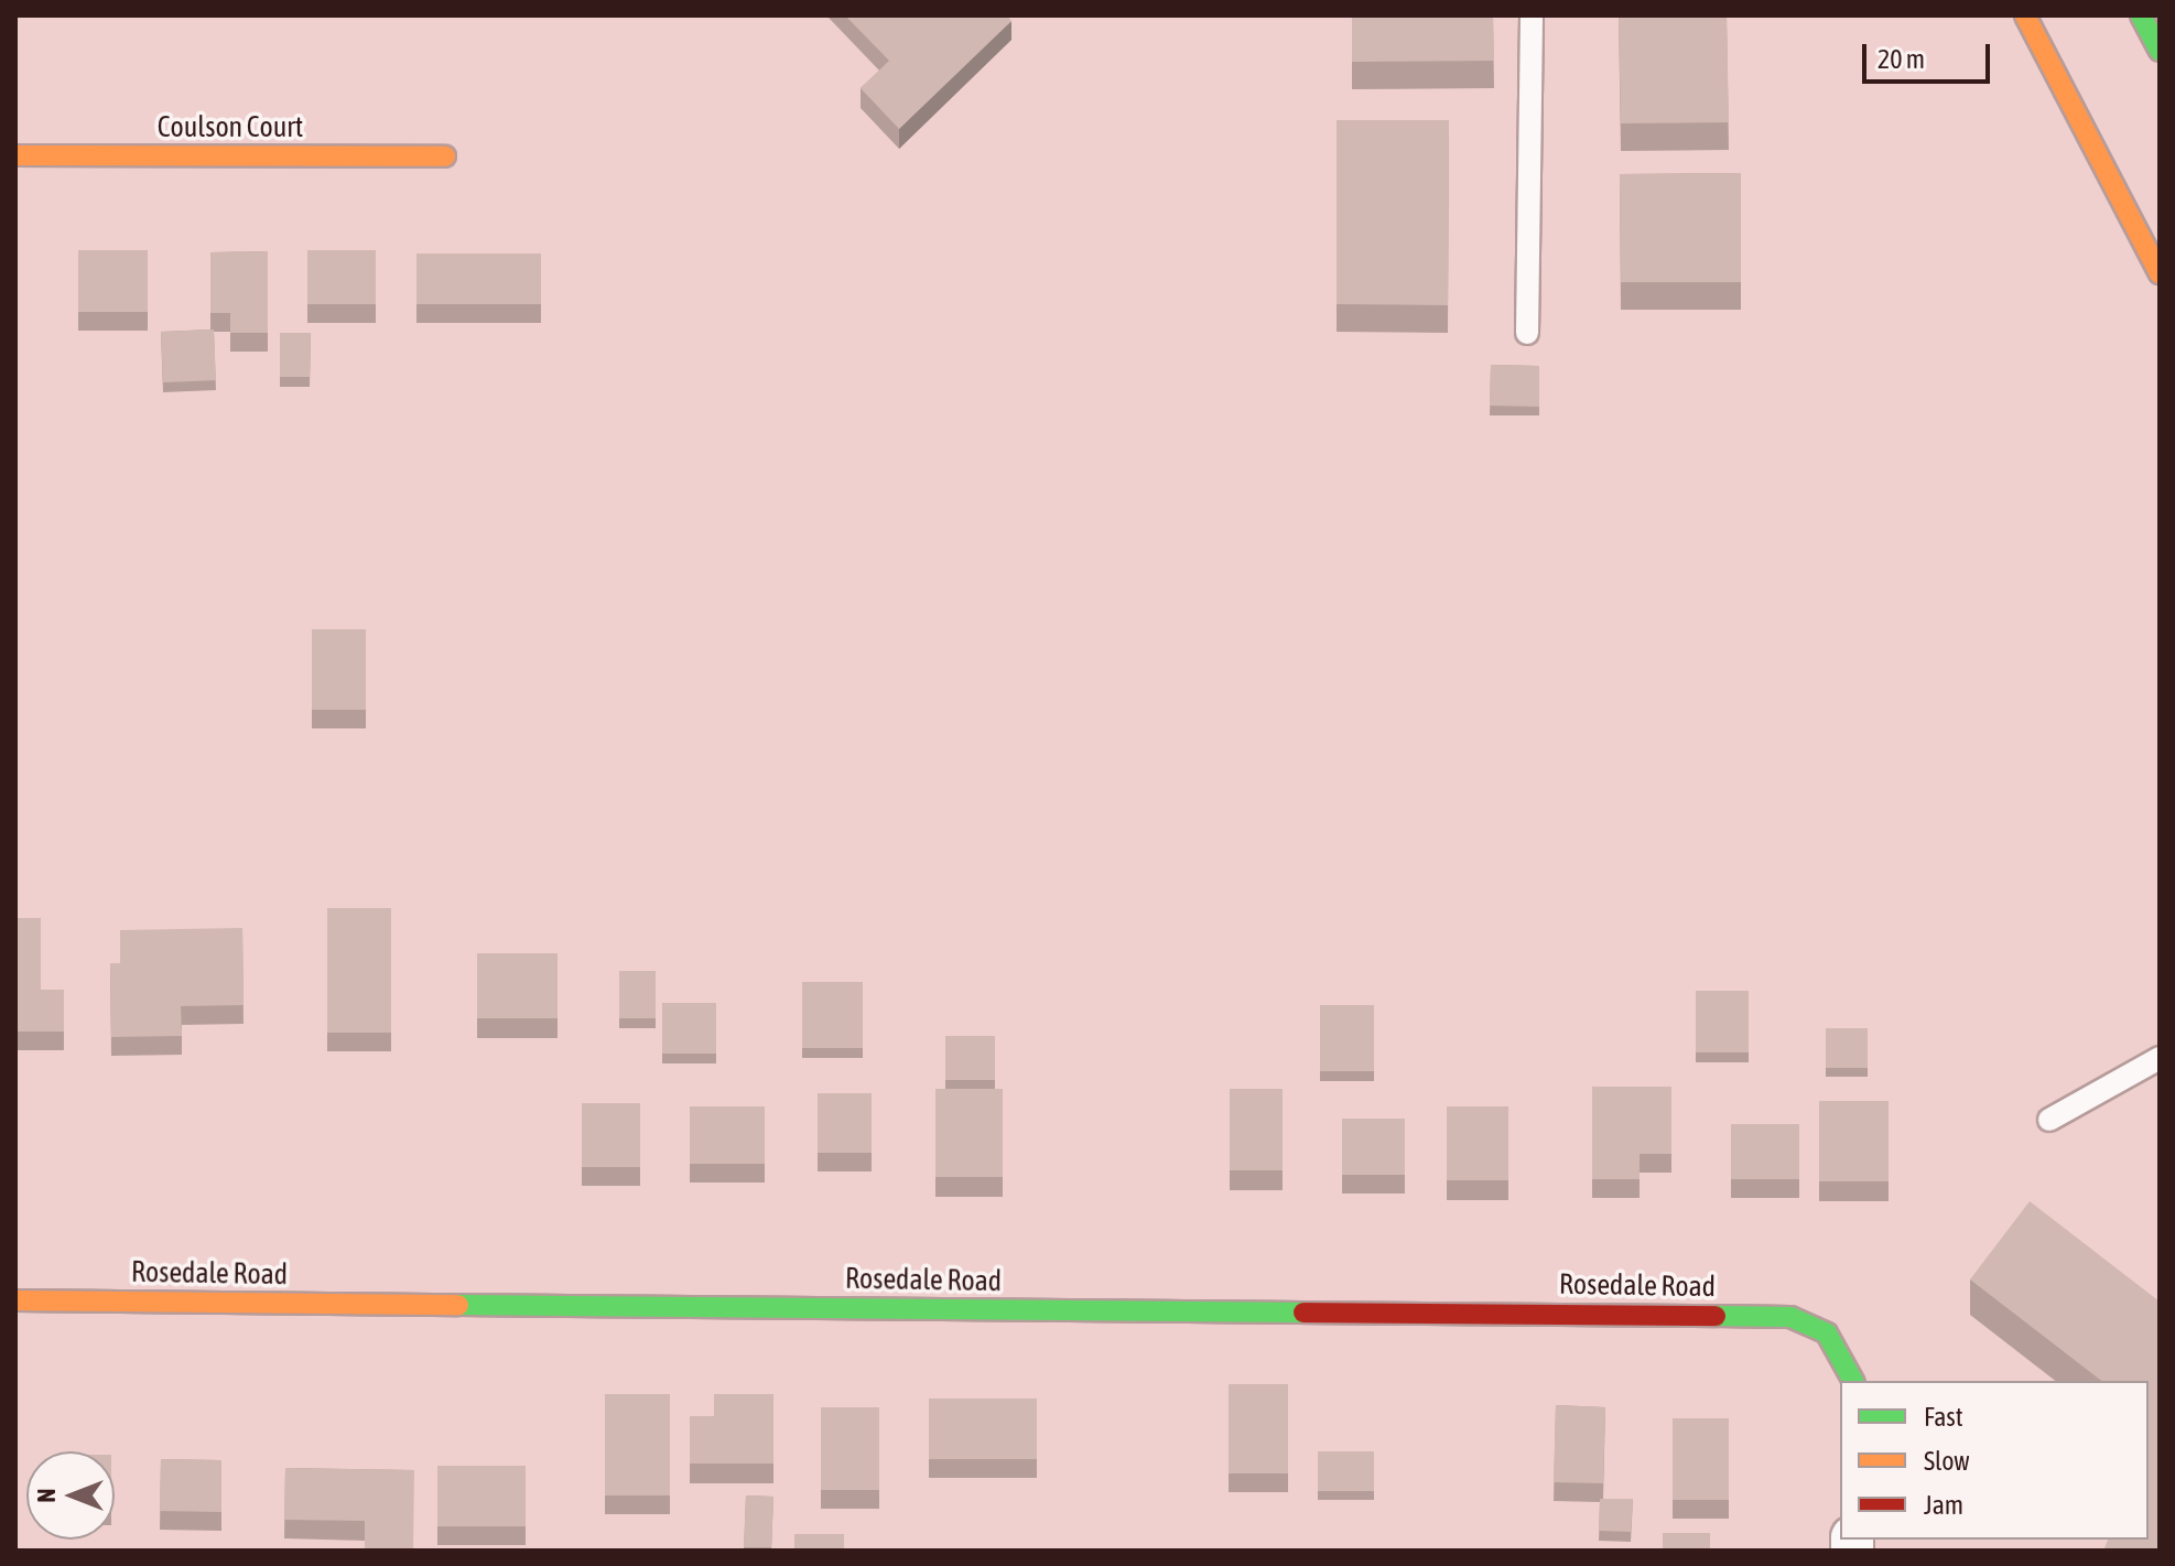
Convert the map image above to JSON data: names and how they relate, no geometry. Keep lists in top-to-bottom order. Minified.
{"streets":{"street":["Coulson Court","Rosedale Road"]},"legend":["Fast","Slow","Jam"],"scale_bar":"20 m","north":"left"}
